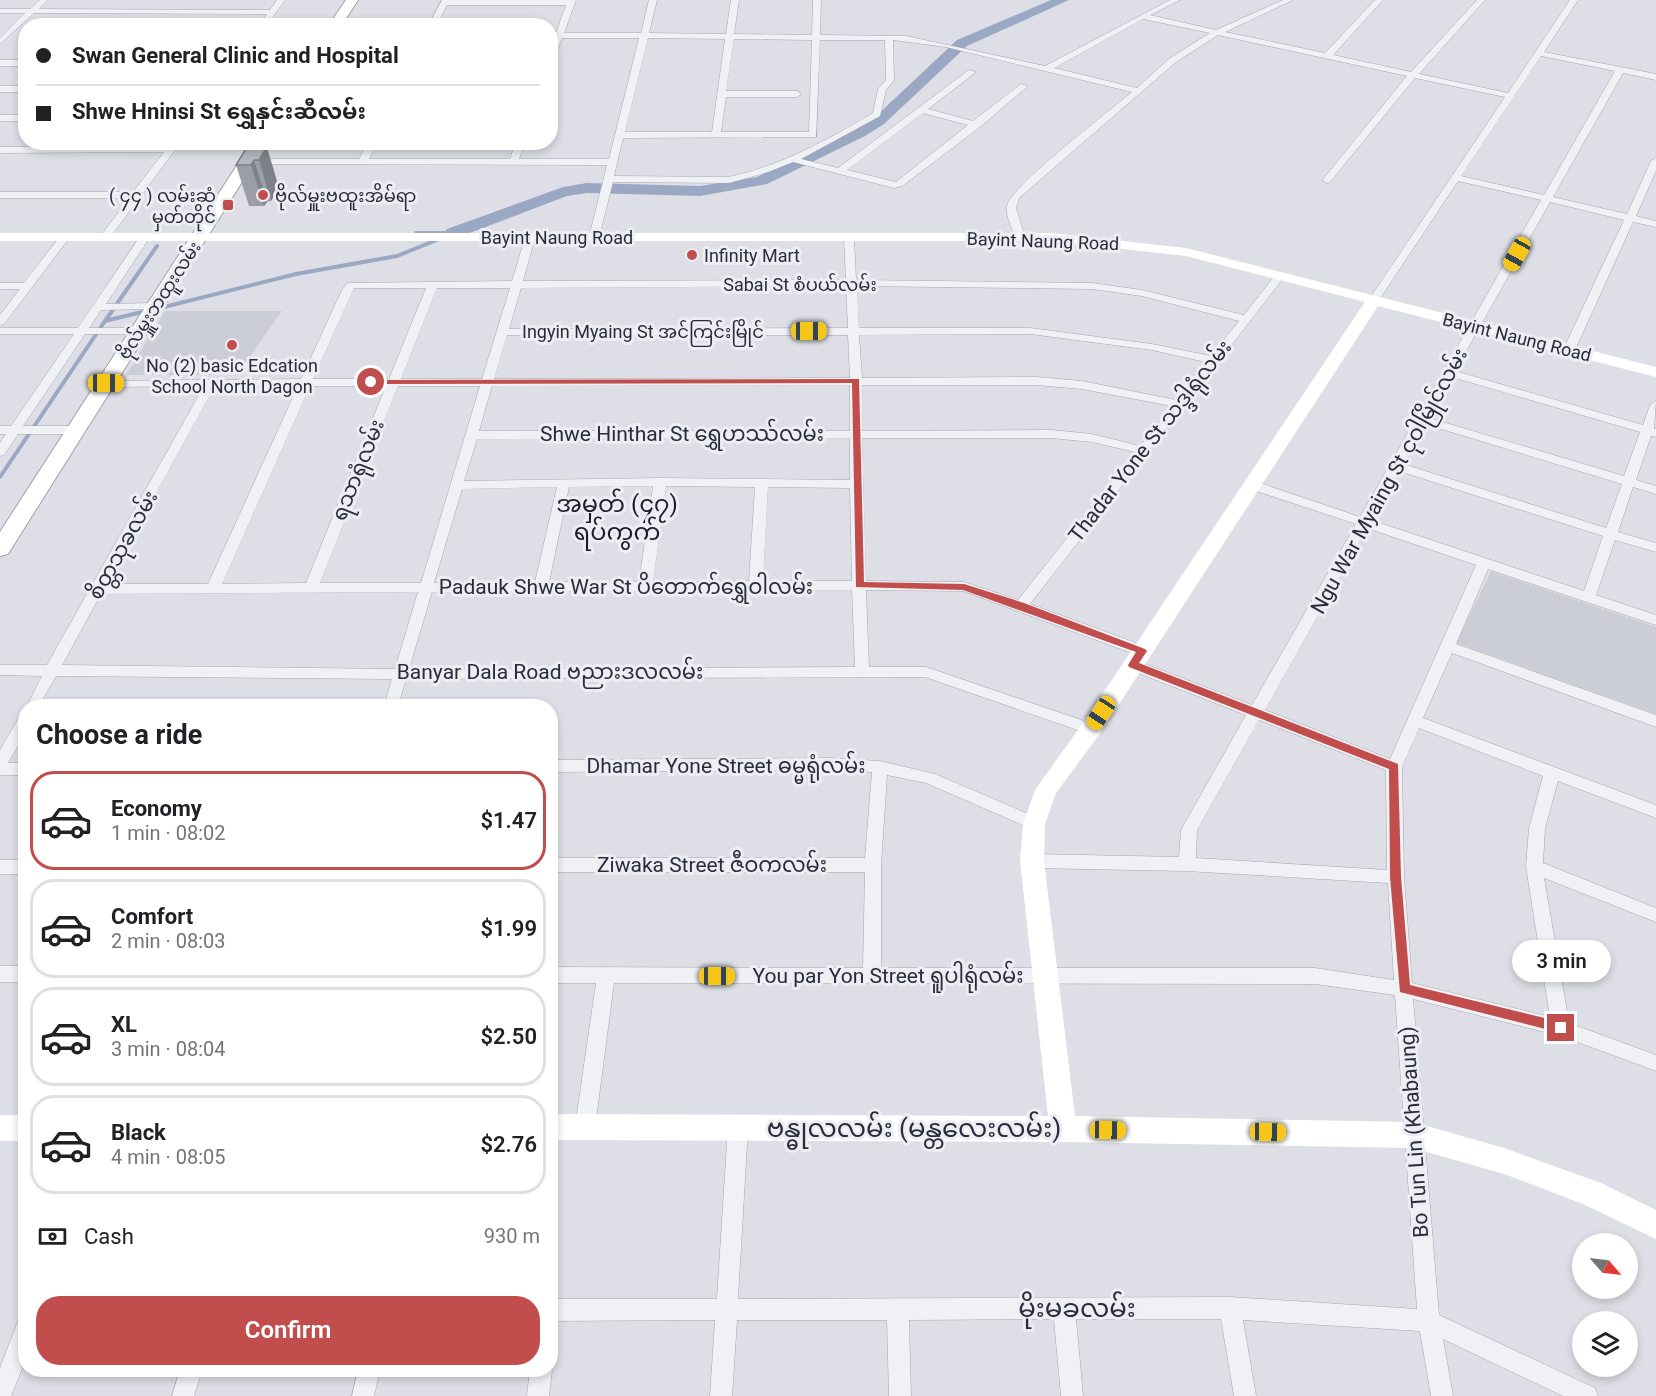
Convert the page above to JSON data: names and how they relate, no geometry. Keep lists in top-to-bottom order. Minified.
{"streets":{"main road":["Bayint Naung Road","ဗိုလ်မှူးဘထူးလမ်း","ဗန္ဓုလလမ်း (မန္တလေးလမ်း)"],"street":["Sabai St စံပယ်လမ်း","Ingyin Myaing St အင်ကြင်းမြိုင်","Shwe Hinthar St ရွှေဟဿ်လမ်း","Thadar Yone St သဒ္ဒါရုံလမ်း","ရသာရုံလမ်း","Ngu War Myaing St ငုဝါမြိုင်လမ်း","စိတ္တသုခလမ်း","Padauk Shwe War St ပိတောက်ရွှေဝါလမ်း","Banyar Dala Road ဗညားဒလလမ်း","Dhamar Yone Street ဓမ္မရုံလမ်း","Ziwaka Street ဇီဝကလမ်း","You par Yon Street ရူပါရုံလမ်း","Bo Tun Lin (Khabaung)","မိုးမခလမ်း"]},"crossings":[["Bayint Naung Road","ဗိုလ်မှူးဘထူးလမ်း"],["Bayint Naung Road","Thadar Yone St သဒ္ဒါရုံလမ်း"],["Bayint Naung Road","Ngu War Myaing St ငုဝါမြိုင်လမ်း"],["Sabai St စံပယ်လမ်း","Thadar Yone St သဒ္ဒါရုံလမ်း"],["Sabai St စံပယ်လမ်း","ရသာရုံလမ်း"],["Ingyin Myaing St အင်ကြင်းမြိုင်","Thadar Yone St သဒ္ဒါရုံလမ်း"],["Shwe Hinthar St ရွှေဟဿ်လမ်း","Thadar Yone St သဒ္ဒါရုံလမ်း"],["Thadar Yone St သဒ္ဒါရုံလမ်း","Padauk Shwe War St ပိတောက်ရွှေဝါလမ်း"],["ရသာရုံလမ်း","Padauk Shwe War St ပိတောက်ရွှေဝါလမ်း"],["Ngu War Myaing St ငုဝါမြိုင်လမ်း","Padauk Shwe War St ပိတောက်ရွှေဝါလမ်း"],["စိတ္တသုခလမ်း","Padauk Shwe War St ပိတောက်ရွှေဝါလမ်း"],["စိတ္တသုခလမ်း","Banyar Dala Road ဗညားဒလလမ်း"],["Padauk Shwe War St ပိတောက်ရွှေဝါလမ်း","Bo Tun Lin (Khabaung)"],["You par Yon Street ရူပါရုံလမ်း","Bo Tun Lin (Khabaung)"],["ဗန္ဓုလလမ်း (မန္တလေးလမ်း)","Bo Tun Lin (Khabaung)"],["Bo Tun Lin (Khabaung)","မိုးမခလမ်း"]],"districts":["အမှတ် (၄၇) ရပ်ကွက်"],"places":{"other":["ဗိုလ်မှူးဗထူးအိမ်ရာ","Infinity Mart","No (2) basic Edcation School North Dagon"],"transit":["( ၄၄ ) လမ်းဆုံ မှတ်တိုင်"]},"north":"bottom right","page":{"banner":["Swan General Clinic and Hospital","Shwe Hninsi St ရွှေနှင်းဆီလမ်း"],"heading":"Choose a ride","list":[{"name":"Economy","note":"1 min · 08:02","value":"$1.47"},{"name":"Comfort","note":"2 min · 08:03","value":"$1.99"},{"name":"XL","note":"3 min · 08:04","value":"$2.50"},{"name":"Black","note":"4 min · 08:05","value":"$2.76"}],"bubble":"3 min","pay":["Cash","930 m"],"buttons":"Confirm"}}
